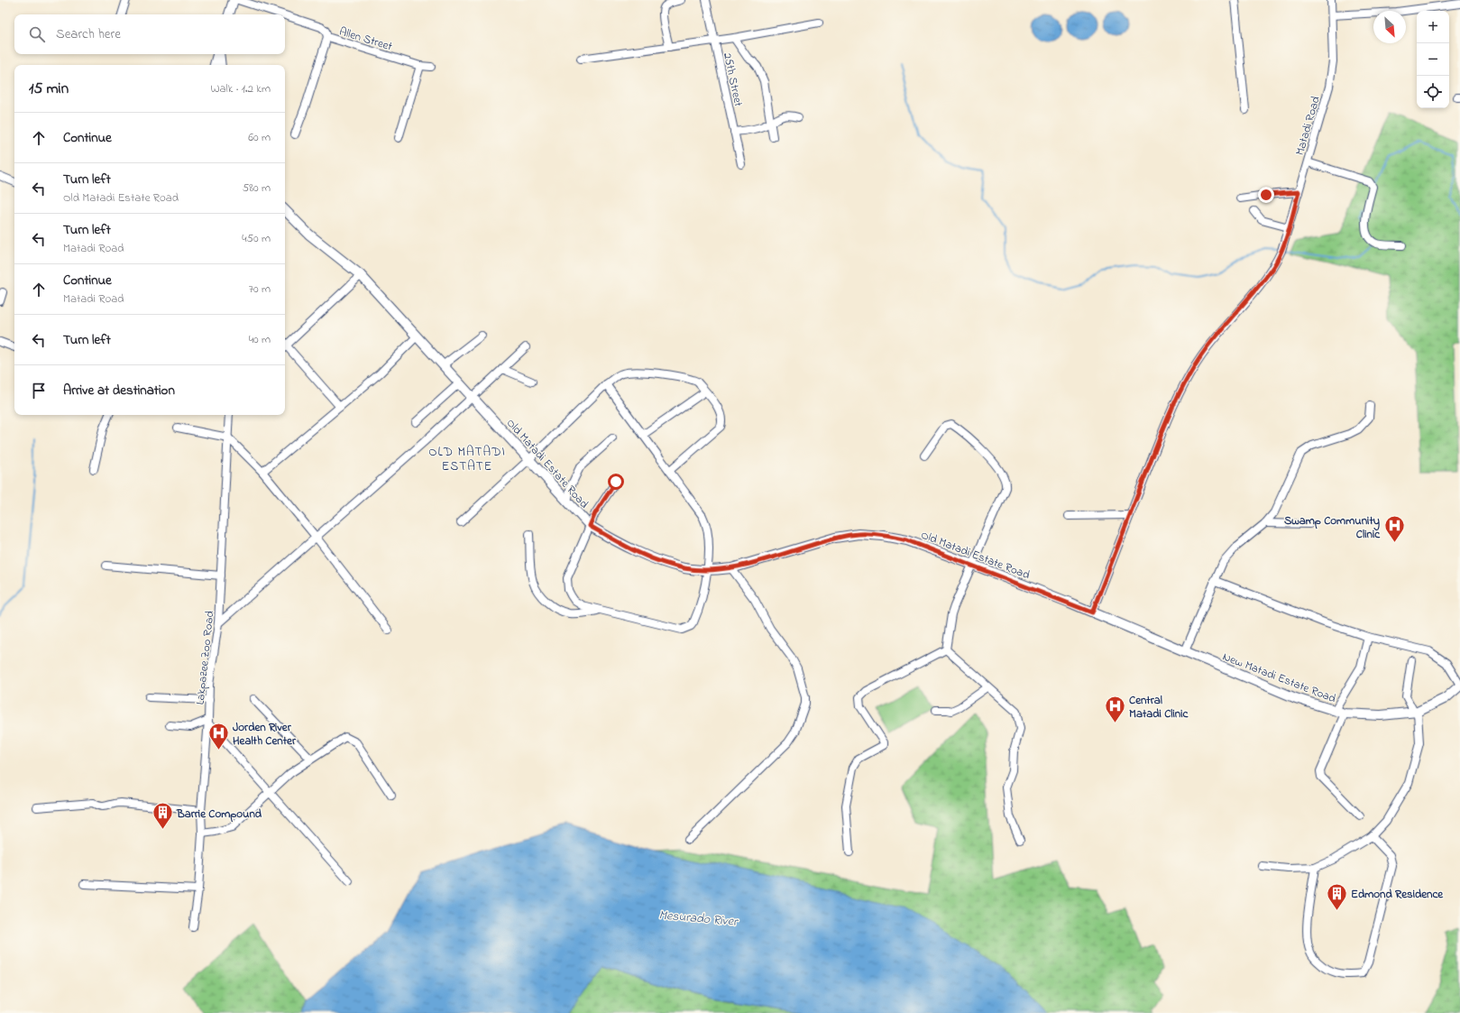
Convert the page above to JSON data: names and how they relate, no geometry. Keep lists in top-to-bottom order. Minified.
{"streets":{"street":["Allen Street","25th Street","Matadi Road","Old Matadi Estate Road","Lakpazee Zoo Road","New Matadi Estate Road"]},"crossings":[["Old Matadi Estate Road","New Matadi Estate Road"]],"districts":["OLD MATADI ESTATE"],"water":["Mesurado River"],"places":{"hospital":["Swamp Community Clinic","Central Matadi Clinic","Jorden River Health Center"],"building":["Barrie Compound","Edmond Residence"]},"north":"bottom right","page":{"map_buttons":["+","−"],"search":"Search here","heading":["15 min","Walk · 1.2 km"],"list":[["Continue","60 m"],["Turn left","Old Matadi Estate Road","580 m"],["Turn left","Matadi Road","450 m"],["Continue","Matadi Road","70 m"],["Turn left","40 m"],"Arrive at destination"]}}
